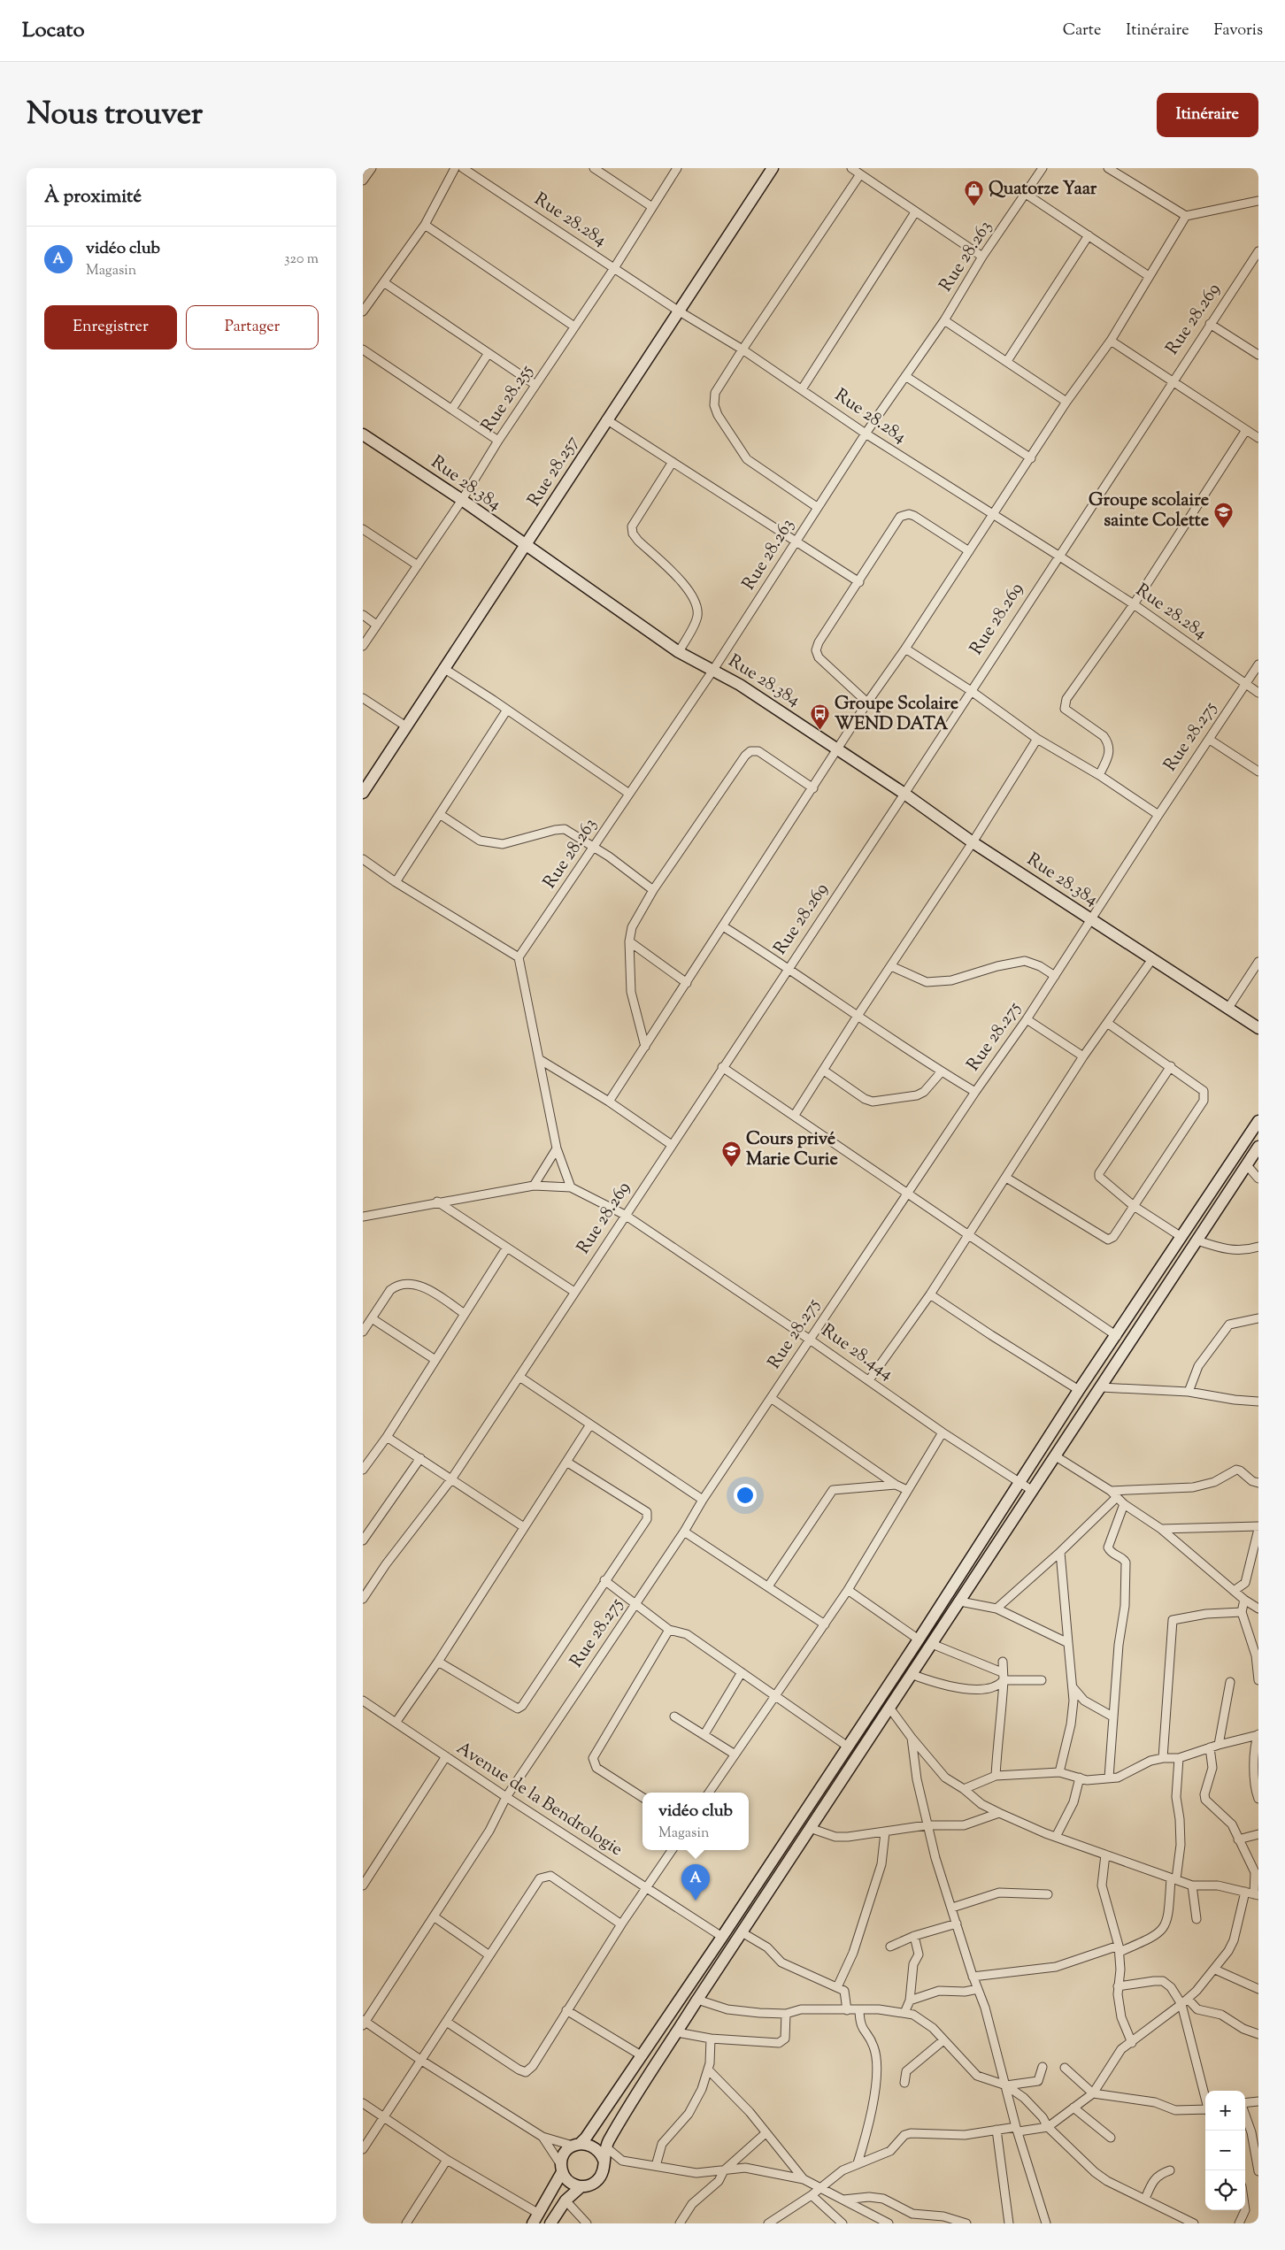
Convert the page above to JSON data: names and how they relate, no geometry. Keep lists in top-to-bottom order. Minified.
{"streets":{"main road":["Rue 28.257","Rue 28.384"],"street":["Rue 28.284","Rue 28.263","Rue 28.269","Rue 28.255","Rue 28.275","Rue 28.444","Avenue de la Bendrologie"]},"crossings":[["Rue 28.284","Rue 28.263"],["Rue 28.284","Rue 28.269"],["Rue 28.284","Rue 28.255"],["Rue 28.284","Rue 28.257"],["Rue 28.284","Rue 28.275"],["Rue 28.263","Rue 28.384"],["Rue 28.269","Rue 28.384"],["Rue 28.269","Rue 28.444"],["Rue 28.255","Rue 28.384"],["Rue 28.257","Rue 28.384"],["Rue 28.384","Rue 28.275"],["Rue 28.275","Rue 28.444"],["Rue 28.275","Avenue de la Bendrologie"]],"places":{"shop":["Quatorze Yaar"],"school or university":["Groupe scolaire sainte Colette","Cours privé Marie Curie"],"bus stop":["Groupe Scolaire WEND DATA"]},"page":{"header":"Locato","nav":["Carte","Itinéraire","Favoris"],"title":"Nous trouver","buttons":["Itinéraire",["Enregistrer","Partager"]],"heading":"À proximité","list":[{"mark":"A","name":"vidéo club","note":"Magasin","value":"320 m"}],"popup":["vidéo club","Magasin"],"pins":"A","map_buttons":["+","−"]}}
